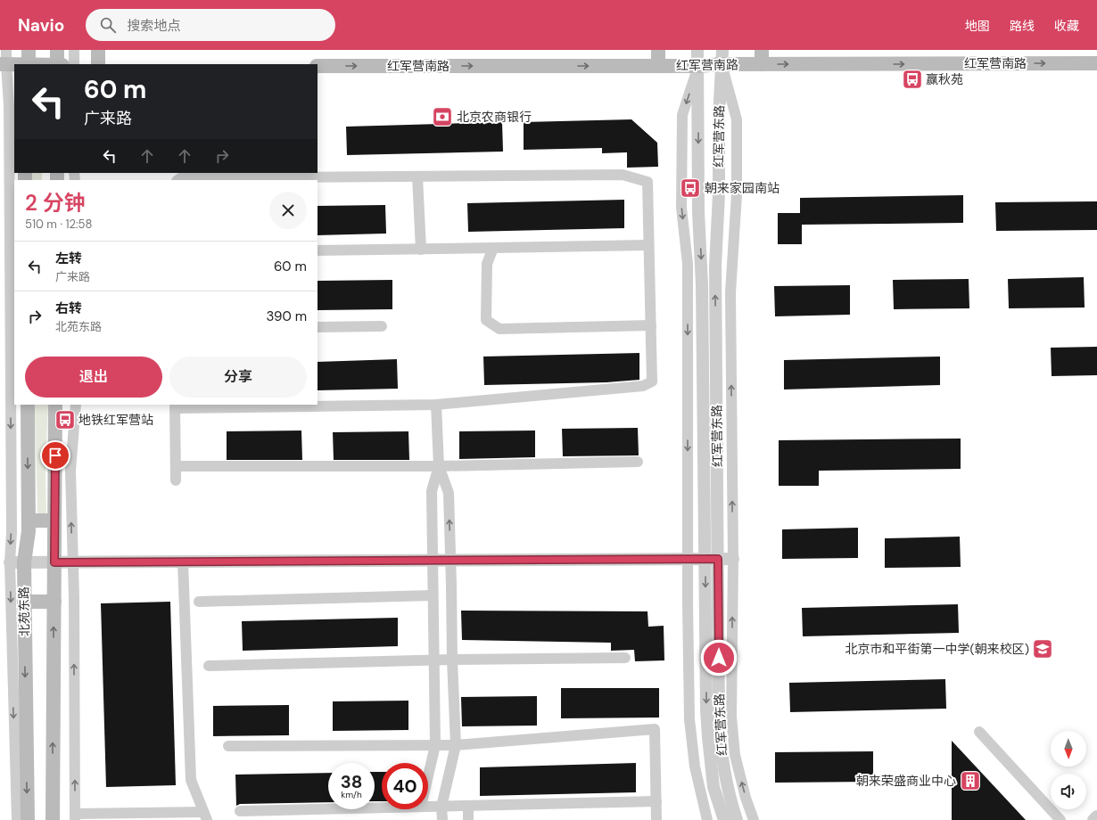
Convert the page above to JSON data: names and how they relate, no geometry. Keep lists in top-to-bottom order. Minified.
{"streets":{"main road":["红军营南路","北苑东路"],"street":["红军营东路"]},"crossings":[["红军营南路","红军营东路"]],"one_way":["红军营南路"],"places":{"bus stop":["赢秋苑","朝来家园南站","地铁红军营站"],"bank":["北京农商银行"],"school or university":["北京市和平街第一中学(朝来校区)"],"building":["朝来荣盛商业中心"]},"north":"bottom","page":{"header":"Navio","search":"搜索地点","nav":["地图","路线","收藏"],"turn":["60 m","广来路"],"heading":["2 分钟","510 m · 12:58"],"list":[{"name":"左转","note":"广来路","value":"60 m"},{"name":"右转","note":"北苑东路","value":"390 m"}],"buttons":["退出","分享"],"speed":"38 km/h","limit":"40"}}
